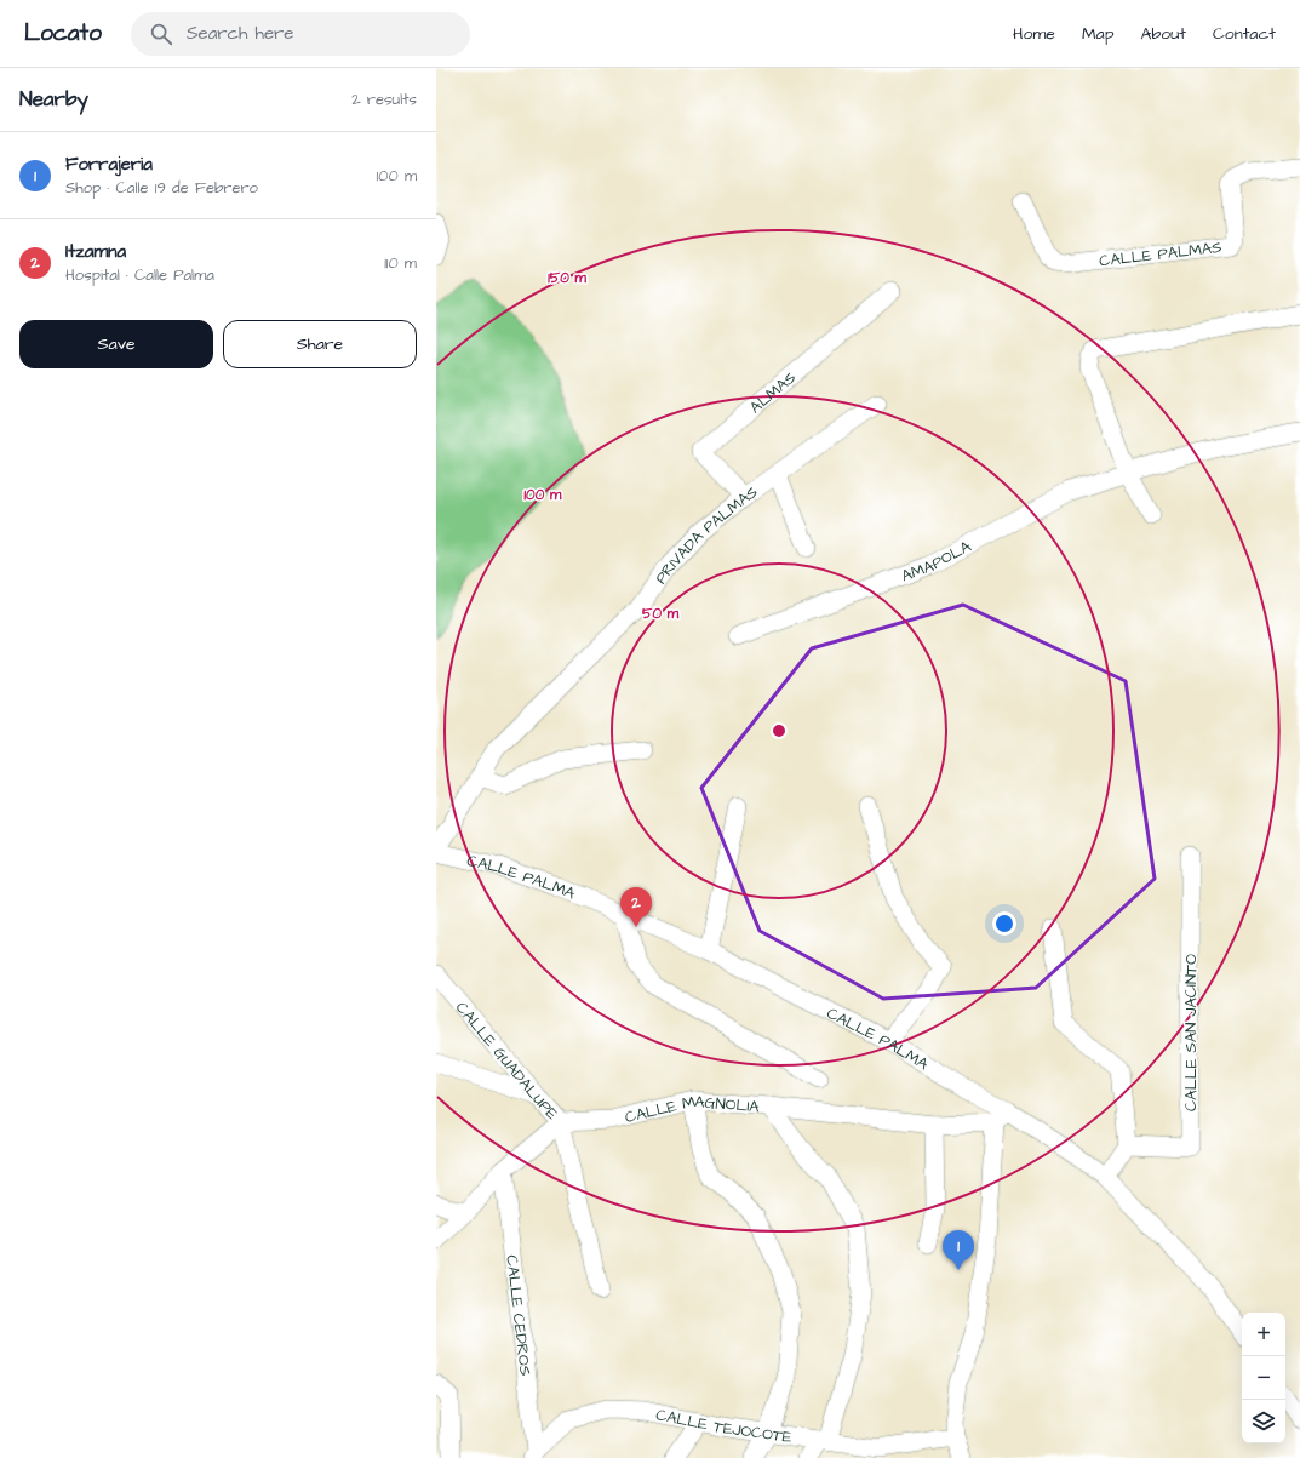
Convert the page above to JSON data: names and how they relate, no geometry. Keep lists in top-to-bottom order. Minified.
{"streets":{"street":["CALLE PALMAS","ALMAS","PRIVADA PALMAS","AMAPOLA","CALLE PALMA","CALLE SAN JACINTO","CALLE GUADALUPE","CALLE MAGNOLIA","CALLE CEDROS","CALLE TEJOCOTE"]},"crossings":[["ALMAS","PRIVADA PALMAS"],["PRIVADA PALMAS","CALLE PALMA"],["CALLE PALMA","CALLE MAGNOLIA"],["CALLE GUADALUPE","CALLE MAGNOLIA"],["CALLE CEDROS","CALLE TEJOCOTE"]],"page":{"header":"Locato","search":"Search here","nav":["Home","Map","About","Contact"],"heading":["Nearby","2 results"],"list":[{"mark":"1","name":"Forrajeria","note":"Shop · Calle 19 de Febrero","value":"100 m"},{"mark":"2","name":"Itzamna","note":"Hospital · Calle Palma","value":"110 m"}],"buttons":["Save","Share"],"pins":["2","1"],"map_buttons":["+","−"]},"rings":["150 m","100 m","50 m"]}
